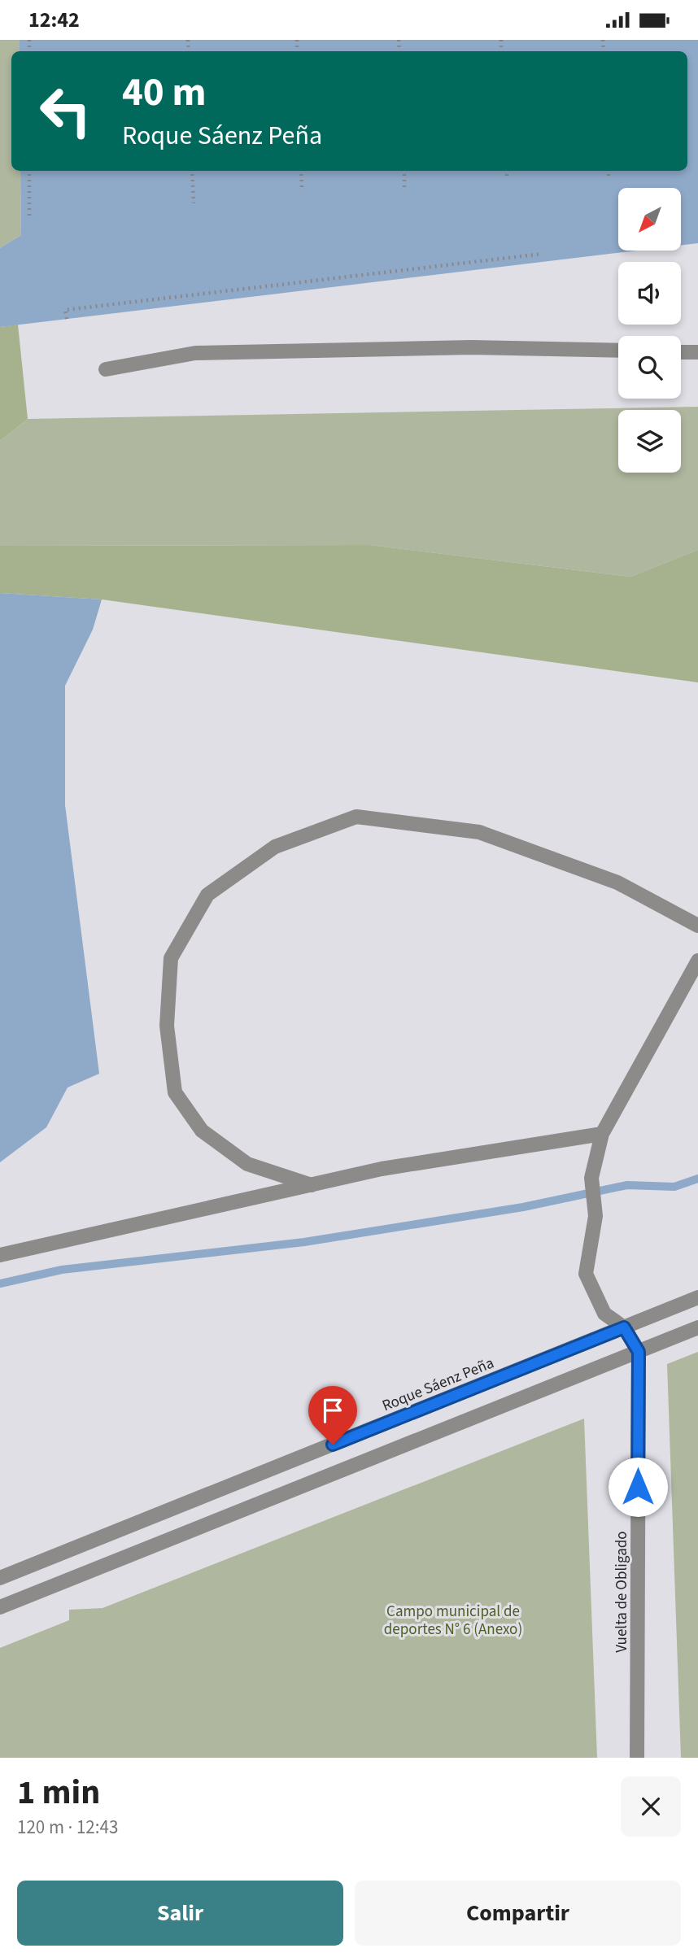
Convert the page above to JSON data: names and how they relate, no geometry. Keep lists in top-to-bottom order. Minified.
{"streets":{"street":["Roque Sáenz Peña","Vuelta de Obligado"]},"parks":["Campo municipal de deportes N° 6 (Anexo)"],"north":"bottom left","page":{"status":"12:42","turn":["40 m","Roque Sáenz Peña"],"heading":["1 min","120 m · 12:43"],"buttons":["Salir","Compartir"]}}
